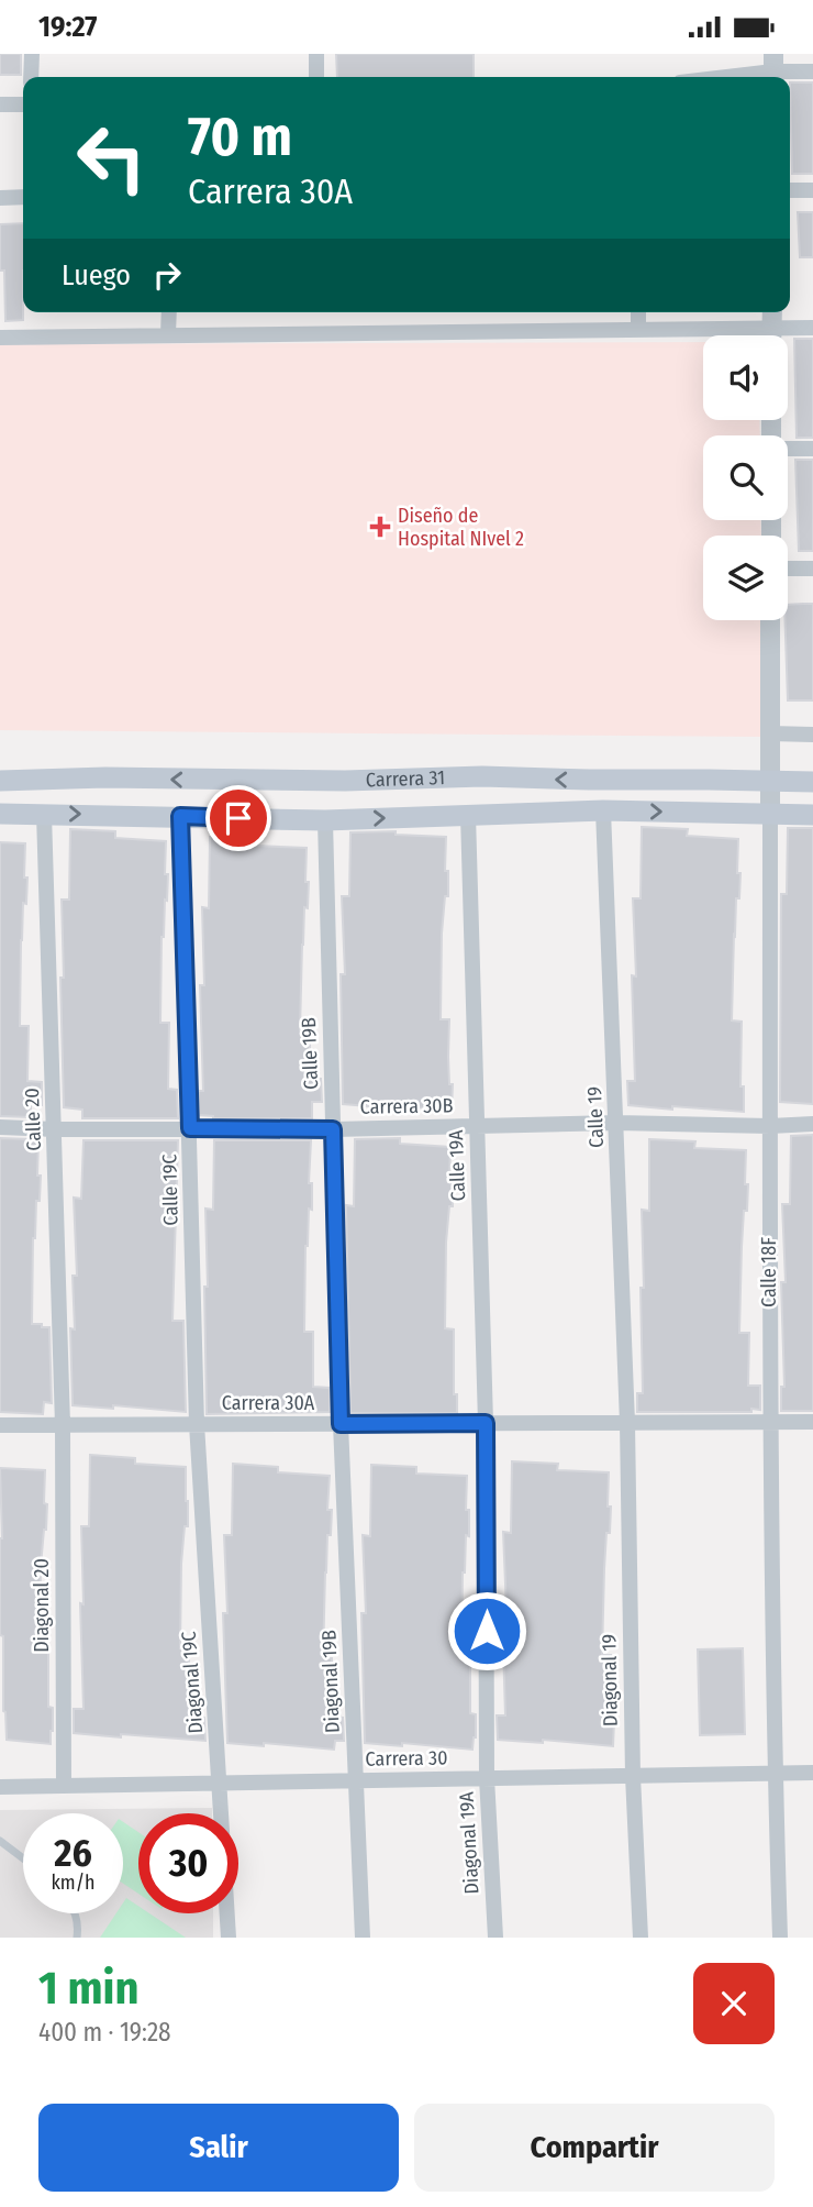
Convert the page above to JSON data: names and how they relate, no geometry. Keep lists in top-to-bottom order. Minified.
{"streets":{"main road":["Carrera 31"],"street":["Calle 19B","Carrera 30B","Calle 19","Calle 20","Calle 19A","Calle 19C","Calle 18F","Carrera 30A","Diagonal 20","Diagonal 19","Diagonal 19B","Diagonal 19C","Carrera 30","Diagonal 19A"]},"crossings":[["Carrera 31","Calle 19B"],["Carrera 31","Calle 19"],["Carrera 31","Calle 20"],["Carrera 31","Calle 19A"],["Carrera 31","Calle 19C"],["Carrera 31","Calle 18F"],["Calle 19B","Carrera 30B"],["Calle 19B","Carrera 30A"],["Calle 19B","Diagonal 19B"],["Carrera 30B","Calle 19"],["Carrera 30B","Calle 20"],["Carrera 30B","Calle 19A"],["Carrera 30B","Calle 19C"],["Carrera 30B","Calle 18F"],["Calle 19","Carrera 30A"],["Calle 19","Diagonal 19"],["Calle 20","Carrera 30A"],["Calle 20","Diagonal 20"],["Calle 19A","Carrera 30A"],["Calle 19A","Diagonal 19A"],["Calle 19C","Carrera 30A"],["Calle 19C","Diagonal 19C"],["Calle 18F","Carrera 30A"],["Calle 18F","Carrera 30"],["Carrera 30A","Diagonal 20"],["Carrera 30A","Diagonal 19"],["Carrera 30A","Diagonal 19B"],["Carrera 30A","Diagonal 19C"],["Carrera 30A","Diagonal 19A"],["Diagonal 20","Carrera 30"],["Diagonal 19","Carrera 30"],["Diagonal 19B","Carrera 30"],["Diagonal 19C","Carrera 30"],["Carrera 30","Diagonal 19A"]],"places":{"health":["Diseño de Hospital NIvel 2"]},"page":{"status":"19:27","turn":["70 m","Carrera 30A"],"then":"Luego","speed":"26 km/h","limit":"30","heading":["1 min","400 m · 19:28"],"buttons":["Salir","Compartir"]}}
